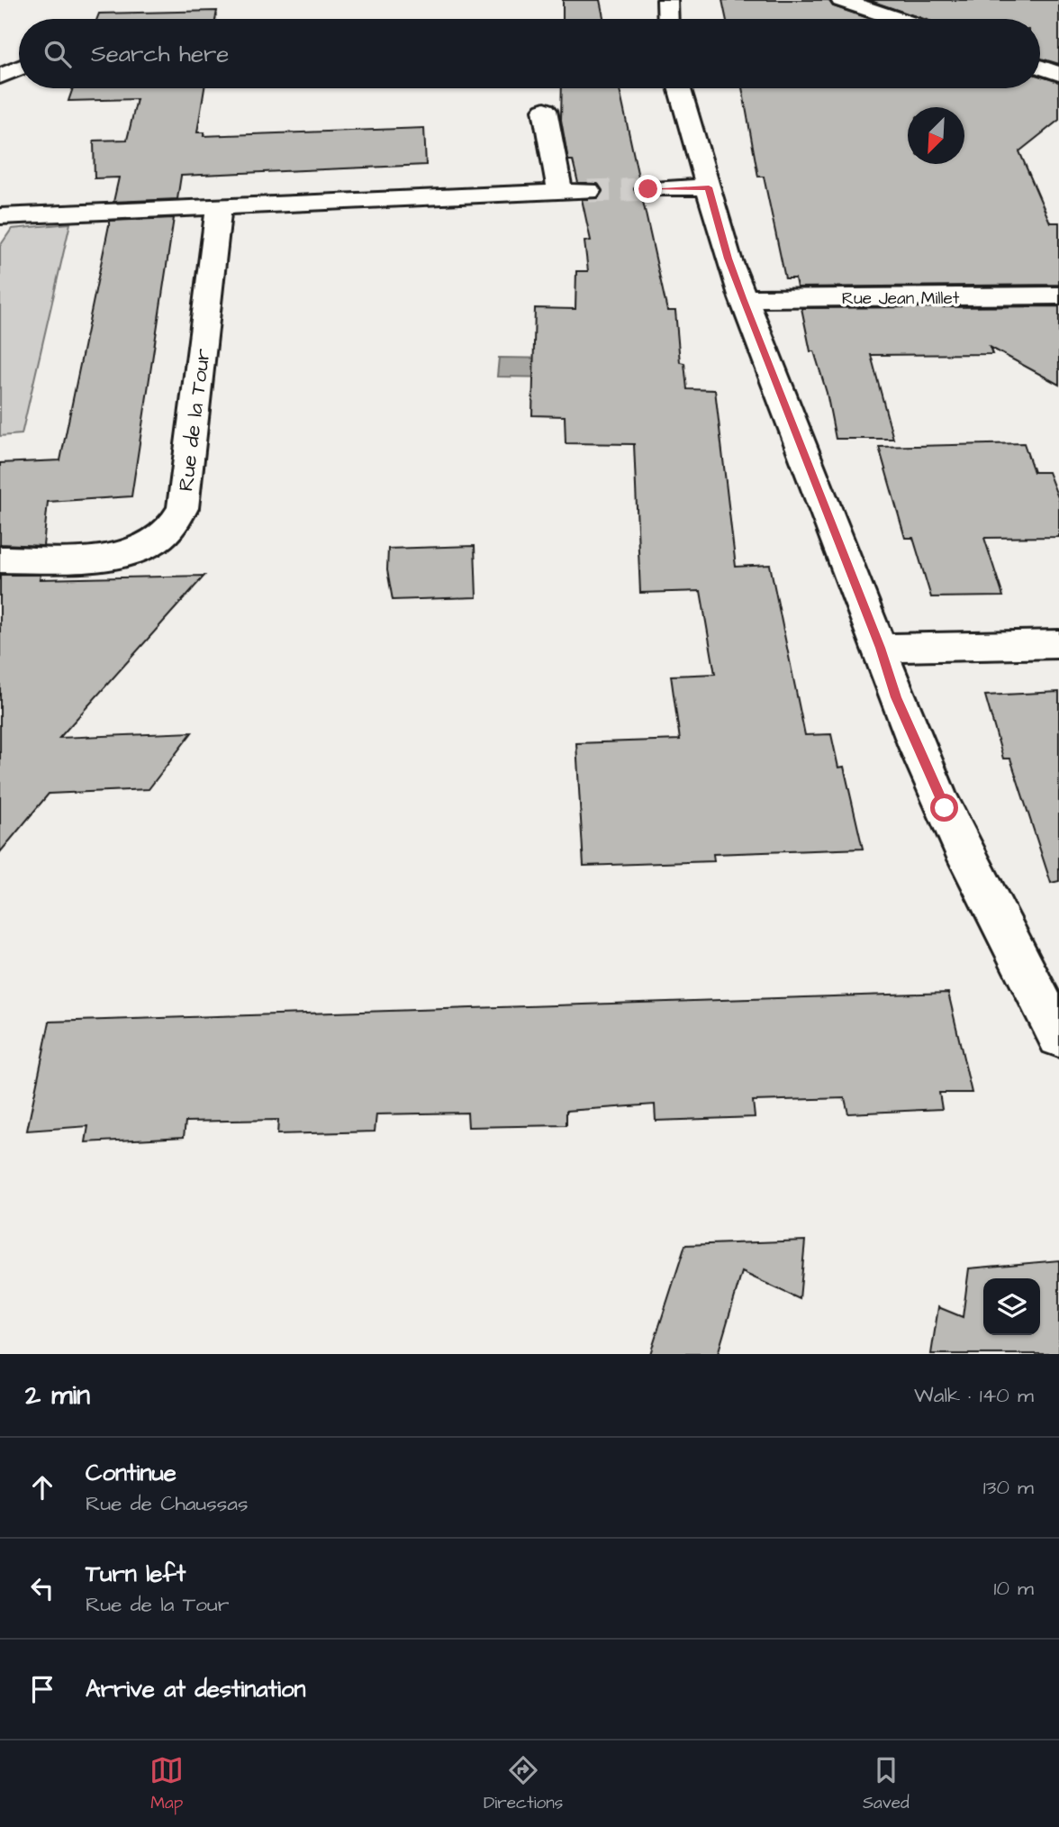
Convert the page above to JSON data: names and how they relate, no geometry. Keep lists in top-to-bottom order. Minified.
{"streets":{"street":["Rue Jean Millet","Rue de la Tour"]},"north":"bottom left","page":{"search":"Search here","heading":["2 min","Walk · 140 m"],"list":[["Continue","Rue de Chaussas","130 m"],["Turn left","Rue de la Tour","10 m"],"Arrive at destination"],"nav":["Map","Directions","Saved"]}}
